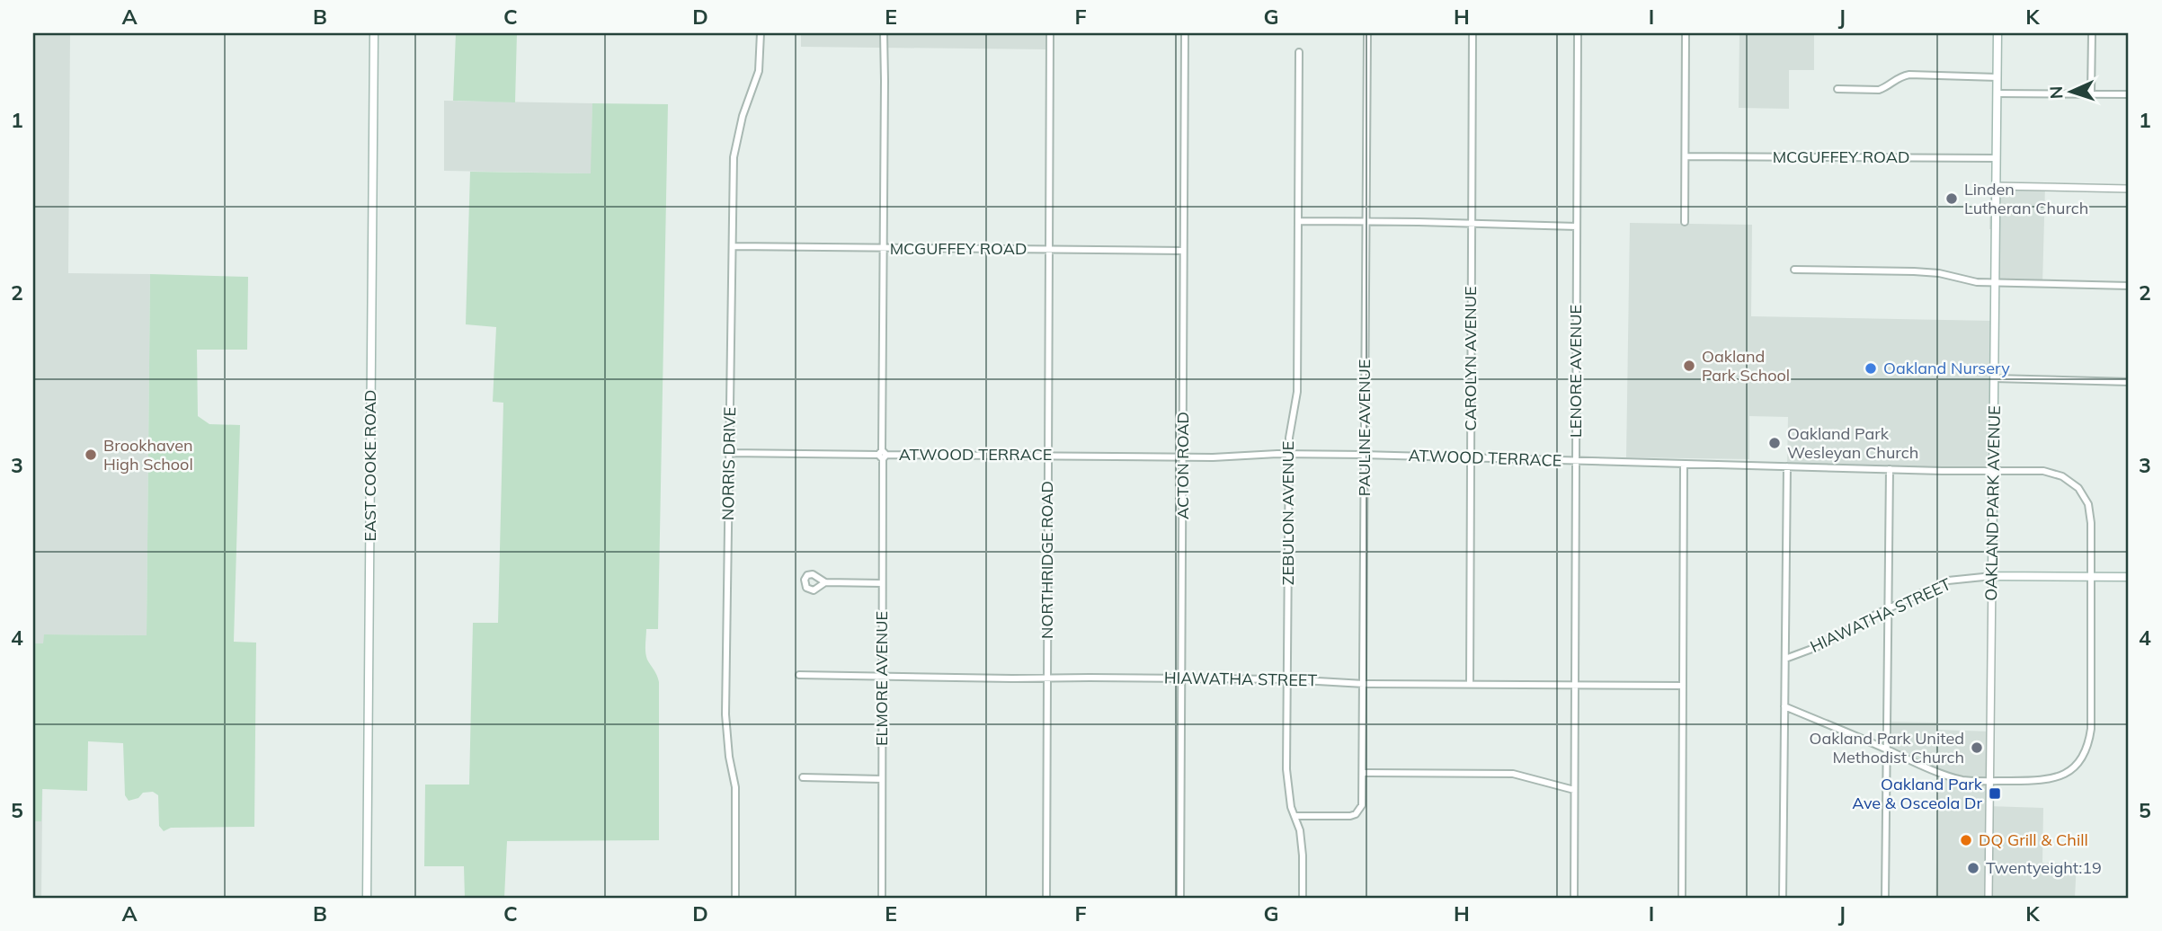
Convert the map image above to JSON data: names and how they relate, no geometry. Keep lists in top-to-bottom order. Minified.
{"streets":{"main road":["EAST COOKE ROAD","OAKLAND PARK AVENUE","HIAWATHA STREET"],"street":["MCGUFFEY ROAD","CAROLYN AVENUE","LENORE AVENUE","PAULINE AVENUE","ATWOOD TERRACE","NORRIS DRIVE","ACTON ROAD","ZEBULON AVENUE","NORTHRIDGE ROAD","ELMORE AVENUE"]},"crossings":[["MCGUFFEY ROAD","NORRIS DRIVE"],["MCGUFFEY ROAD","ACTON ROAD"],["MCGUFFEY ROAD","OAKLAND PARK AVENUE"],["MCGUFFEY ROAD","NORTHRIDGE ROAD"],["MCGUFFEY ROAD","ELMORE AVENUE"],["CAROLYN AVENUE","ATWOOD TERRACE"],["CAROLYN AVENUE","HIAWATHA STREET"],["LENORE AVENUE","ATWOOD TERRACE"],["LENORE AVENUE","HIAWATHA STREET"],["PAULINE AVENUE","ATWOOD TERRACE"],["PAULINE AVENUE","ZEBULON AVENUE"],["PAULINE AVENUE","HIAWATHA STREET"],["ATWOOD TERRACE","NORRIS DRIVE"],["ATWOOD TERRACE","ACTON ROAD"],["ATWOOD TERRACE","OAKLAND PARK AVENUE"],["ATWOOD TERRACE","ZEBULON AVENUE"],["ATWOOD TERRACE","NORTHRIDGE ROAD"],["ATWOOD TERRACE","HIAWATHA STREET"],["ATWOOD TERRACE","ELMORE AVENUE"],["ACTON ROAD","HIAWATHA STREET"],["OAKLAND PARK AVENUE","HIAWATHA STREET"],["ZEBULON AVENUE","HIAWATHA STREET"],["NORTHRIDGE ROAD","HIAWATHA STREET"],["HIAWATHA STREET","ELMORE AVENUE"]],"places":{"other":["Linden Lutheran Church","Oakland Park School","Oakland Nursery","Oakland Park Wesleyan Church","Brookhaven High School","Oakland Park United Methodist Church","DQ Grill & Chill","Twentyeight:19"],"transit":["Oakland Park Ave & Osceola Dr"]},"north":"left","grid":{"columns":["A","B","C","D","E","F","G","H","I","J","K"],"rows":["1","2","3","4","5"]}}
